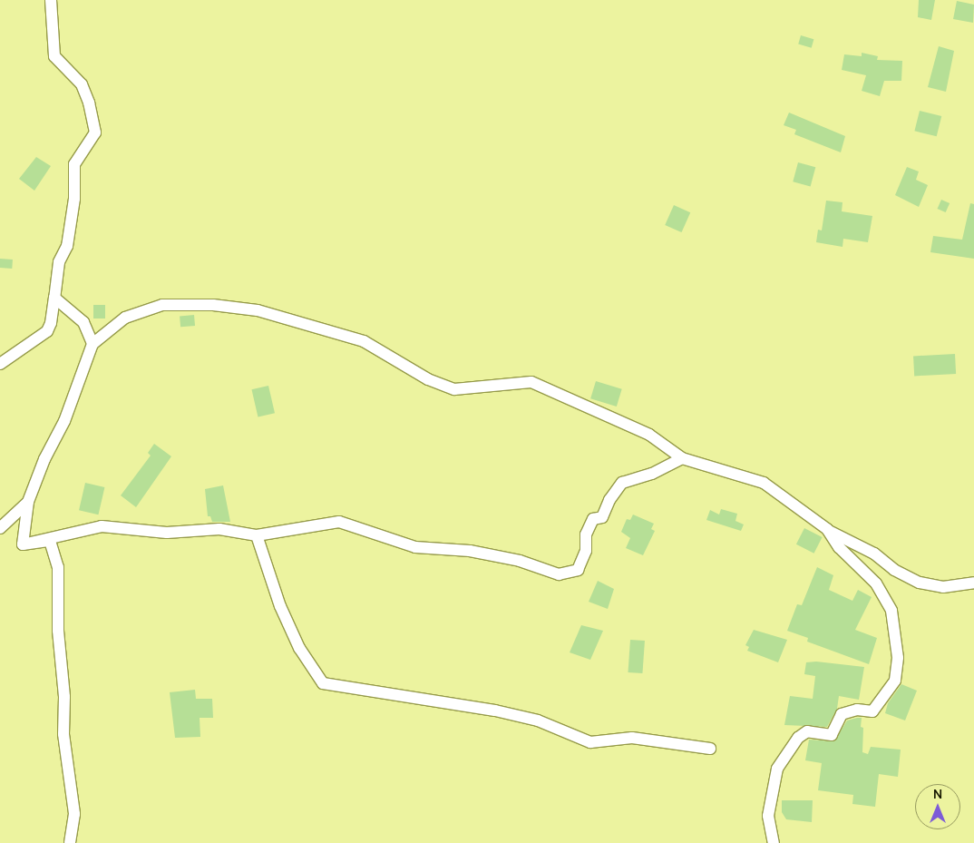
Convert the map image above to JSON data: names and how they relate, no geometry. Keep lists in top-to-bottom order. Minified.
{"north":"top"}
